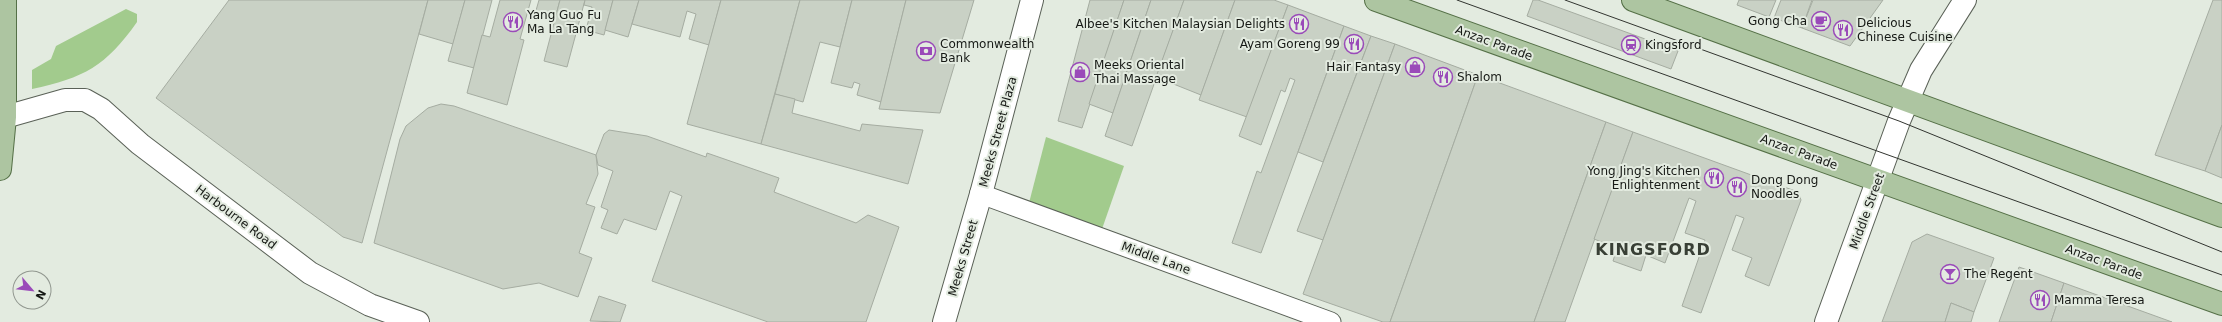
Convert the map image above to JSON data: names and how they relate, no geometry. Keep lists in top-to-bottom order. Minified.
{"streets":{"main road":["Anzac Parade"],"street":["Meeks Street Plaza","Middle Street","Harbourne Road","Meeks Street"],"lane":["Middle Lane"]},"crossings":[["Anzac Parade","Middle Street"],["Meeks Street Plaza","Meeks Street"],["Meeks Street Plaza","Middle Lane"],["Meeks Street","Middle Lane"]],"districts":["KINGSFORD"],"places":{"cafe":["Gong Cha"],"restaurant":["Yang Guo Fu Ma La Tang","Albee's Kitchen Malaysian Delights","Delicious Chinese Cuisine","Ayam Goreng 99","Shalom","Yong Jing's Kitchen Enlightenment","Dong Dong Noodles","Mamma Teresa"],"station":["Kingsford"],"bank":["Commonwealth Bank"],"shop":["Hair Fantasy","Meeks Oriental Thai Massage"],"bar":["The Regent"]},"north":"bottom right"}
